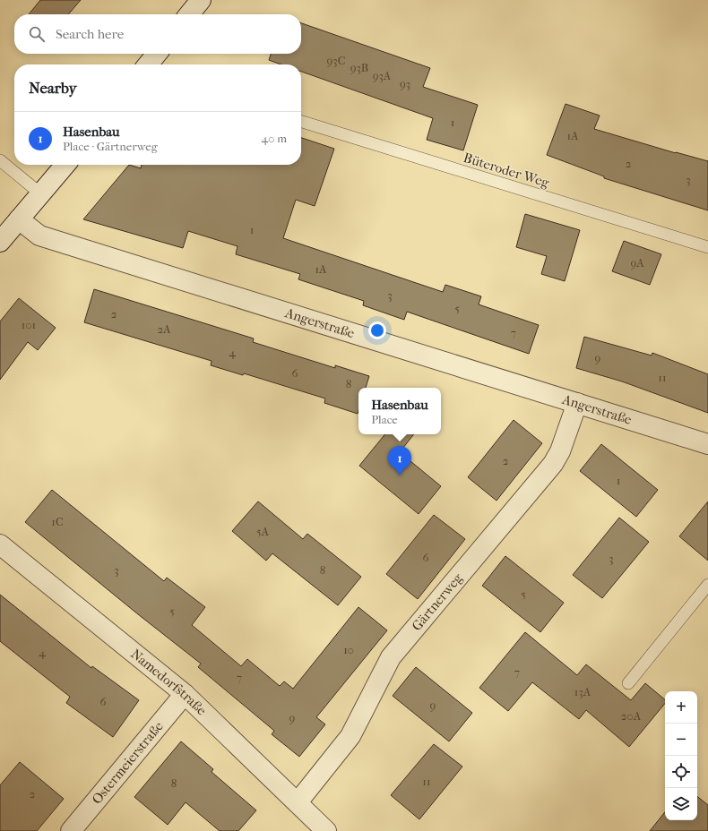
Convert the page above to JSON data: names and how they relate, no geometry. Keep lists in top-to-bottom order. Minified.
{"streets":{"street":["Angerstraße","Gärtnerweg","Namedorfstraße","Ostermeierstraße"],"lane":["Büteroder Weg"]},"crossings":[["Angerstraße","Gärtnerweg"],["Gärtnerweg","Namedorfstraße"],["Namedorfstraße","Ostermeierstraße"]],"house_numbers":["93C","93B","93A","93","1","1A","2","3","1","9A","1A","3","5","2","101","2A","7","4","9","6","11","8","2","1","1C","5A","6","3","3","8","5","5","10","4","7","7","13A","6","9","20A","9","11","8","2"],"page":{"search":"Search here","heading":"Nearby","list":[{"mark":"1","name":"Hasenbau","note":"Place · Gärtnerweg","value":"40 m"}],"popup":["Hasenbau","Place"],"pins":"1","map_buttons":["+","−"]}}
